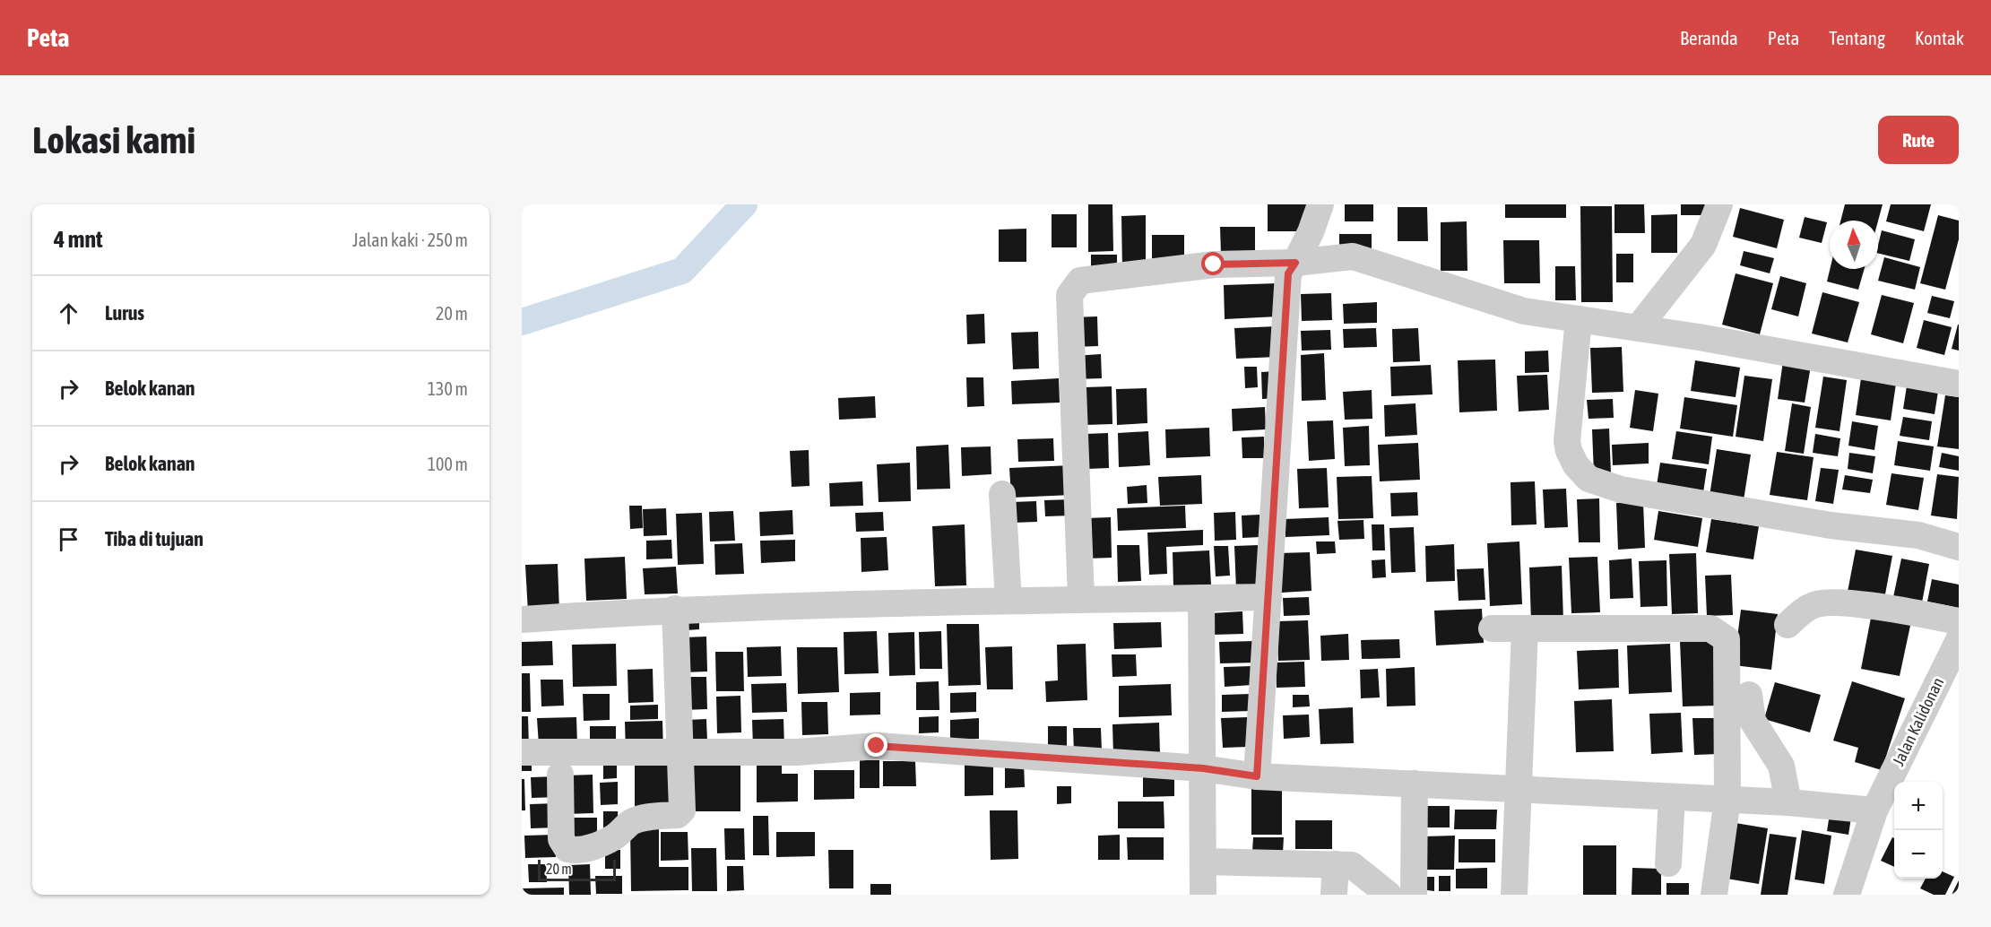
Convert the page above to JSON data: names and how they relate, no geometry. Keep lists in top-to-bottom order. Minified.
{"streets":{"street":["Jalan Kalidonan"]},"scale_bar":"20 m","north":"top","page":{"header":"Peta","nav":["Beranda","Peta","Tentang","Kontak"],"buttons":"Rute","title":"Lokasi kami","heading":["4 mnt","Jalan kaki · 250 m"],"list":[["Lurus","20 m"],["Belok kanan","130 m"],["Belok kanan","100 m"],"Tiba di tujuan"],"map_buttons":["+","−"],"scale":"20 m"}}
